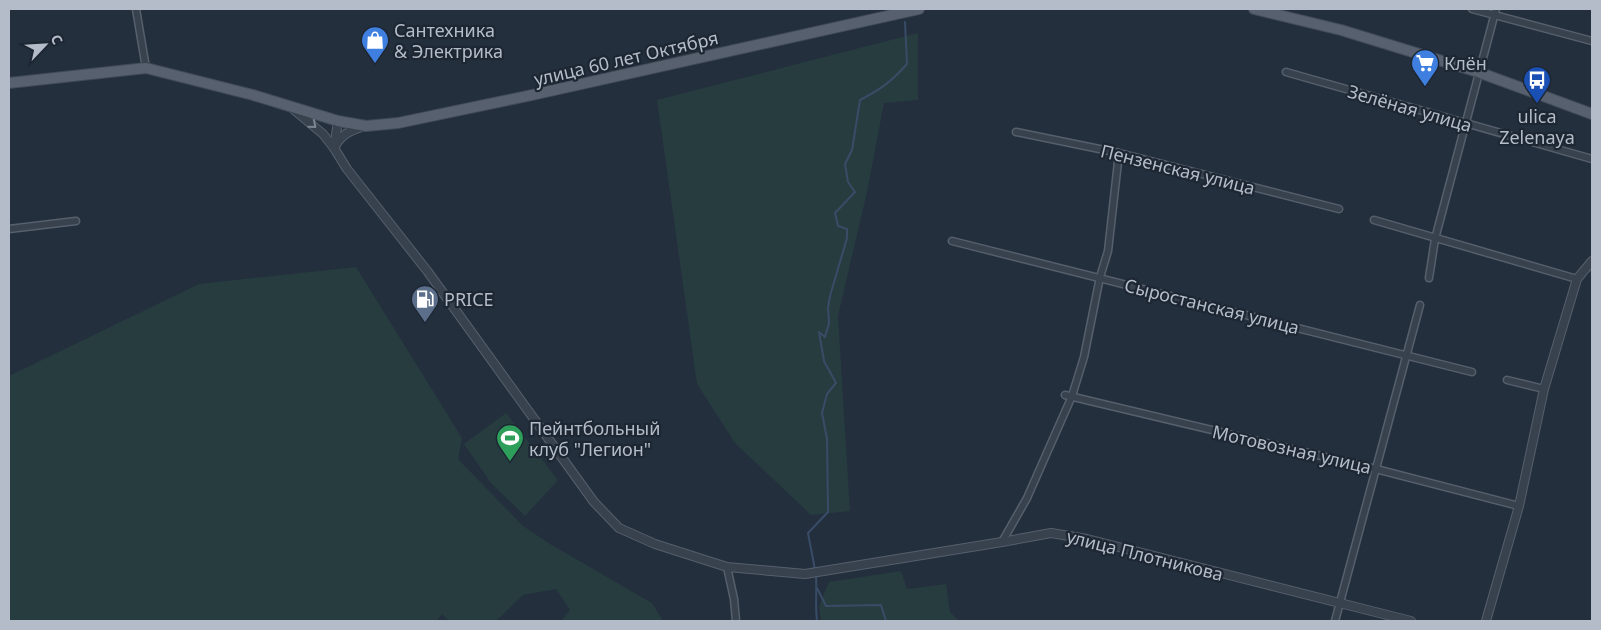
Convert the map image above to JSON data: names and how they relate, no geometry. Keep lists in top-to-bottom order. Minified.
{"streets":{"main road":["улица 60 лет Октября"],"street":["Зелёная улица","Пензенская улица","Сыростанская улица","Мотовозная улица","улица Плотникова"]},"places":{"shop":["Сантехника & Электрика"],"supermarket":["Клён"],"bus stop":["ulica Zelenaya"],"fuel station":["PRICE"],"sports":["Пейнтбольный клуб \"Легион\""]},"north":"top right"}
